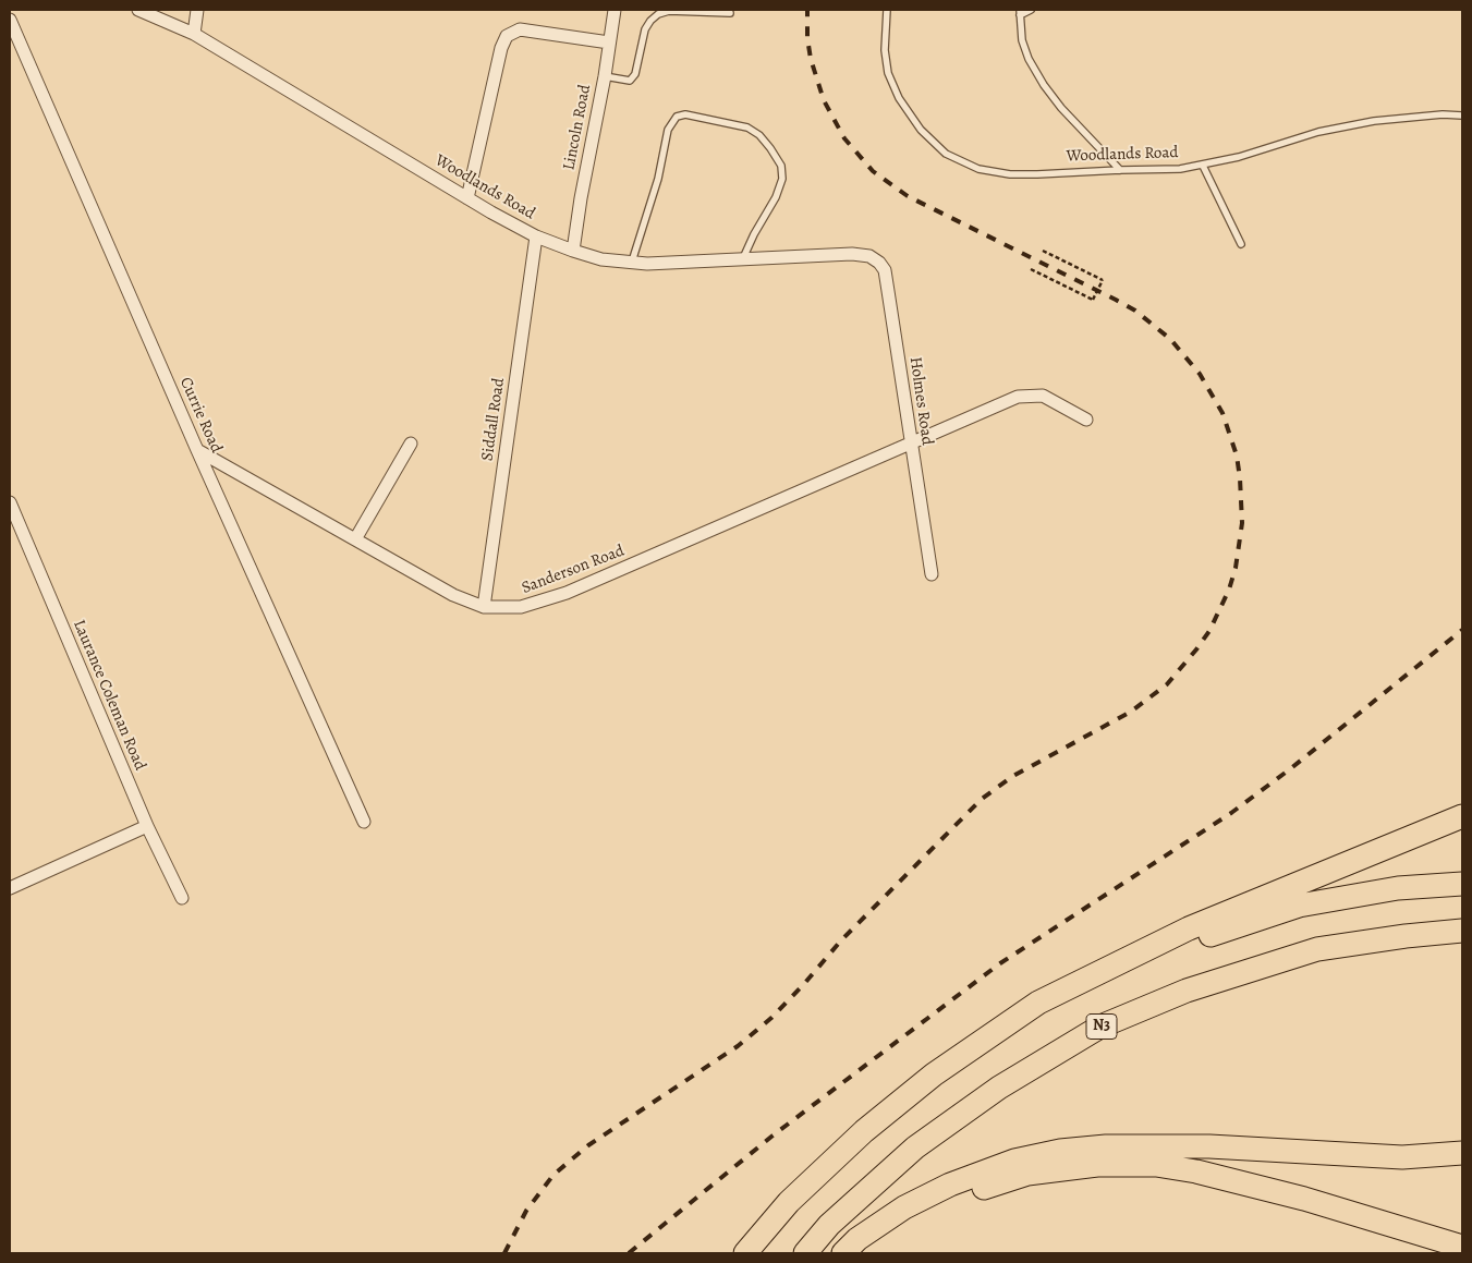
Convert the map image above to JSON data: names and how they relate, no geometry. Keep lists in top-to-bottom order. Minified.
{"streets":{"highway":["N3"],"street":["Lincoln Road","Woodlands Road","Holmes Road","Currie Road","Siddall Road","Sanderson Road","Laurance Coleman Road"]},"crossings":[["Lincoln Road","Woodlands Road"],["Woodlands Road","Holmes Road"],["Woodlands Road","Siddall Road"],["Holmes Road","Sanderson Road"],["Currie Road","Sanderson Road"],["Siddall Road","Sanderson Road"]]}
